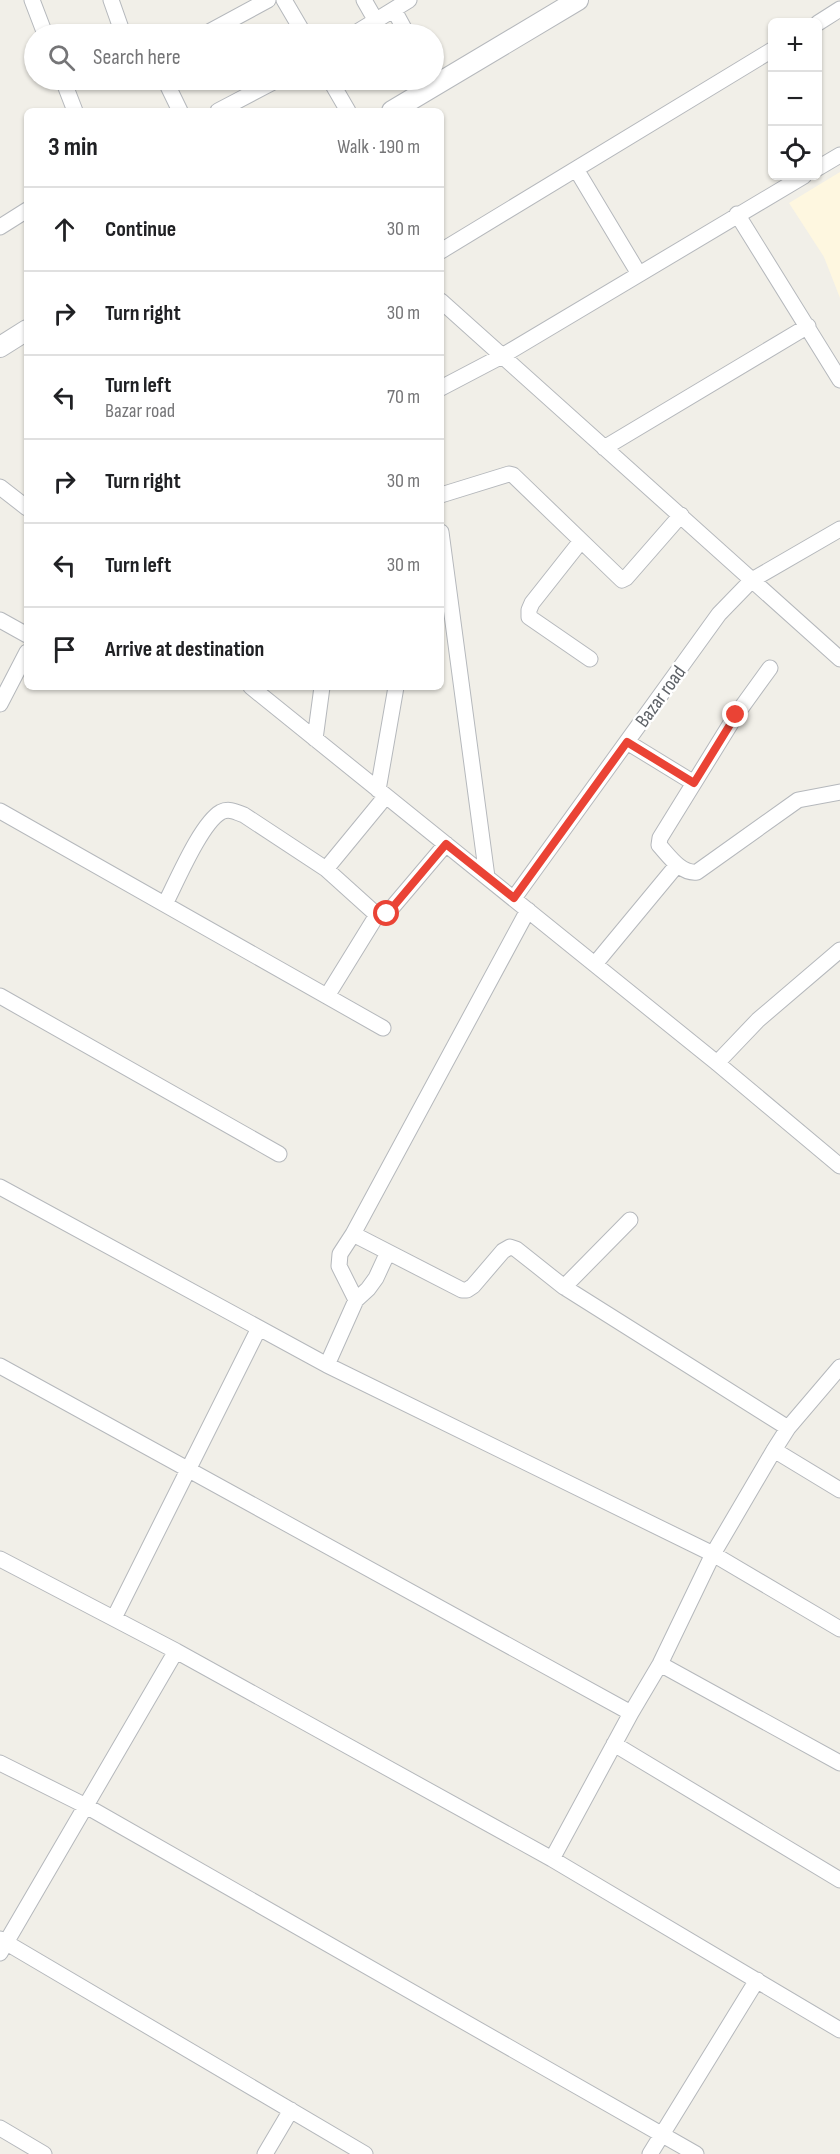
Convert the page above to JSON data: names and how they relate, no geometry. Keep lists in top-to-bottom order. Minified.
{"streets":{"street":["Bazar road"]},"page":{"map_buttons":["+","−"],"search":"Search here","heading":["3 min","Walk · 190 m"],"list":[["Continue","30 m"],["Turn right","30 m"],["Turn left","Bazar road","70 m"],["Turn right","30 m"],["Turn left","30 m"],"Arrive at destination"]}}
